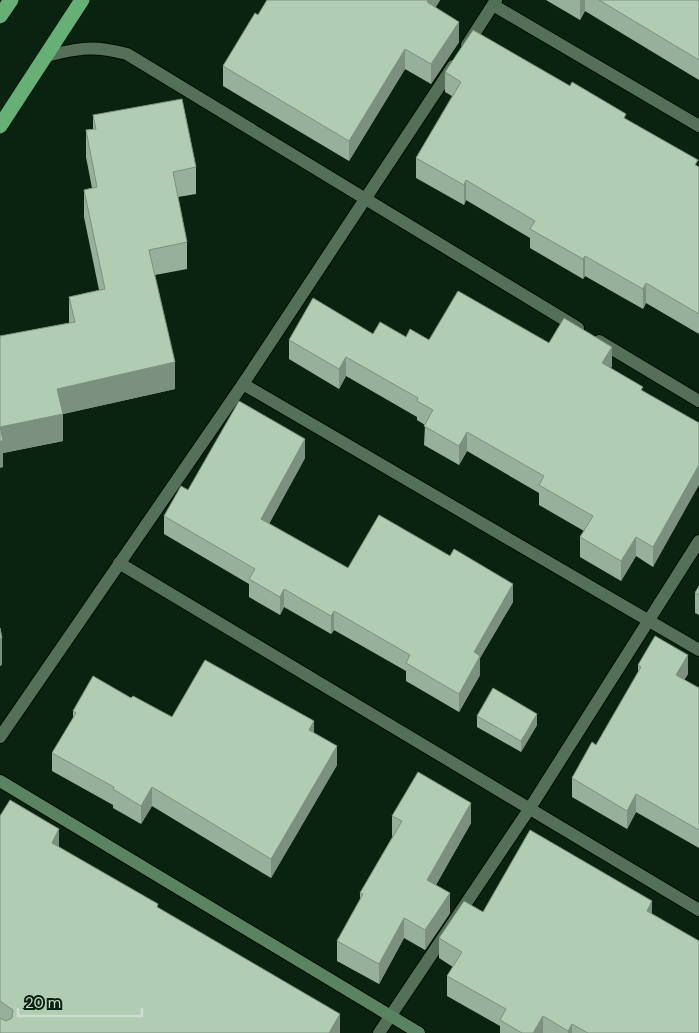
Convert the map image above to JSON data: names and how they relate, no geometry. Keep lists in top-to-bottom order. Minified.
{"scale_bar":"20 m"}
